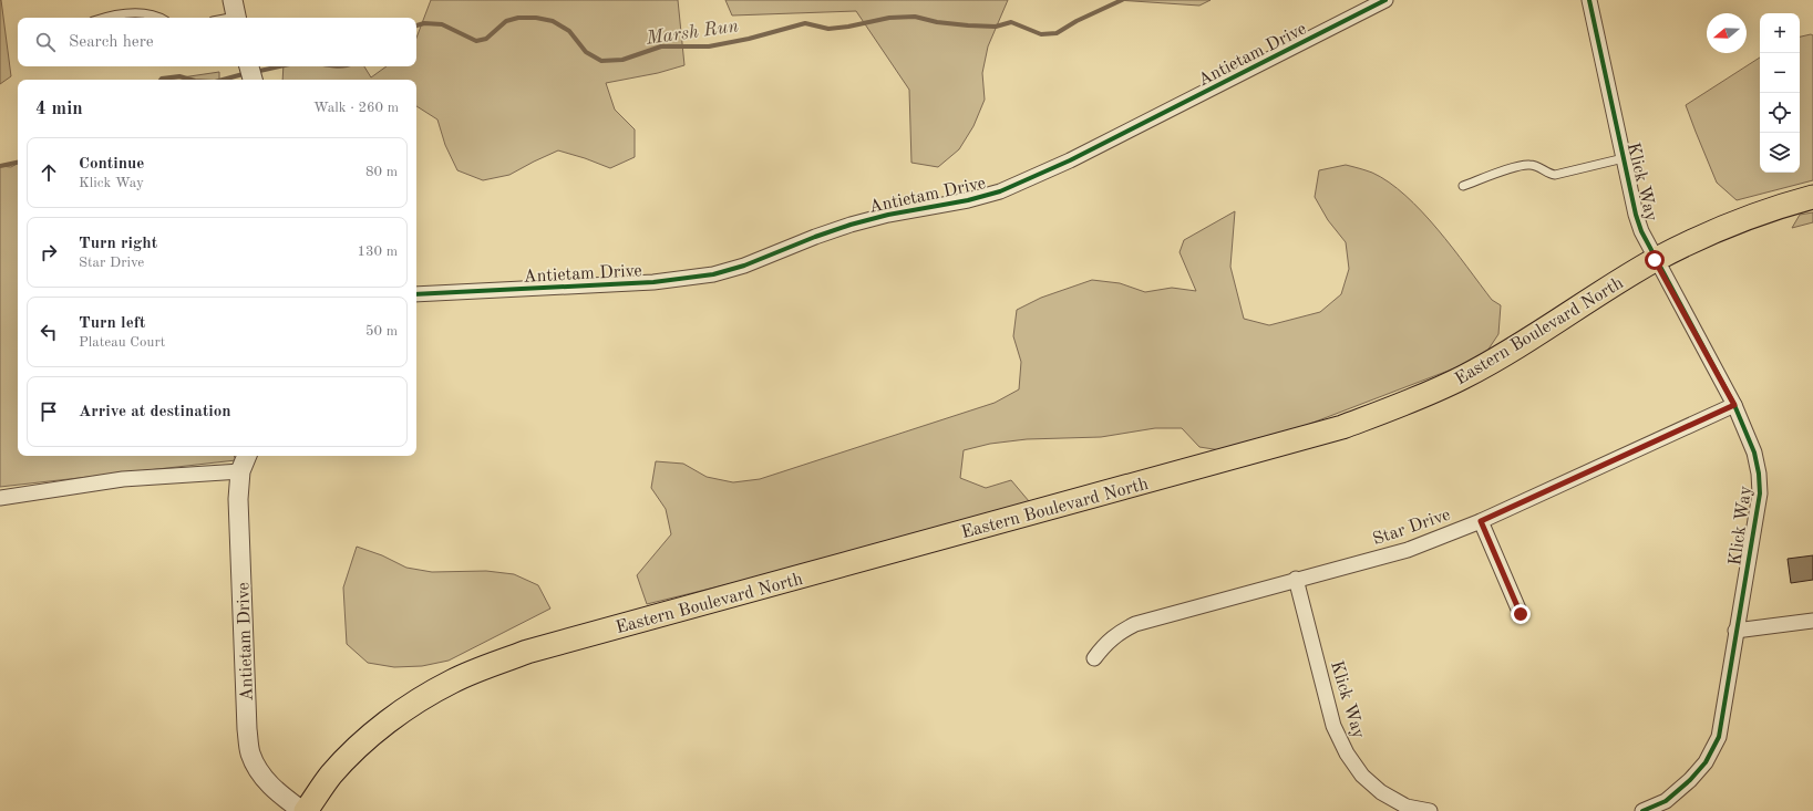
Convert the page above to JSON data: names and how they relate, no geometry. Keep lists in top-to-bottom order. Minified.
{"streets":{"main road":["Eastern Boulevard North"],"street":["Antietam Drive","Klick Way","Star Drive"]},"crossings":[["Klick Way","Eastern Boulevard North"],["Klick Way","Star Drive"]],"water":["Marsh Run"],"north":"left","page":{"map_buttons":["+","−"],"search":"Search here","heading":["4 min","Walk · 260 m"],"list":[["Continue","Klick Way","80 m"],["Turn right","Star Drive","130 m"],["Turn left","Plateau Court","50 m"],"Arrive at destination"]}}
